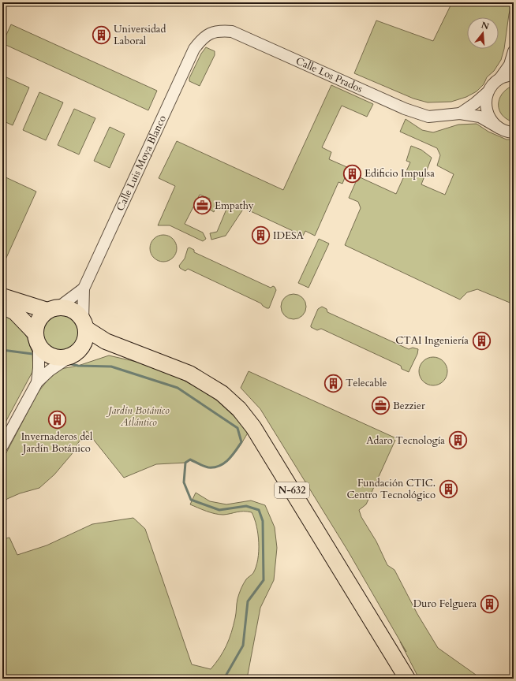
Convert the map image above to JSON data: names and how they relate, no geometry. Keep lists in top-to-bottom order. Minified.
{"streets":{"highway":["N-632"],"street":["Calle Los Prados","Calle Luis Moya Blanco"]},"crossings":[["Calle Los Prados","Calle Luis Moya Blanco"],["Calle Luis Moya Blanco","N-632"]],"parks":["Jardín Botánico Atlántico"],"places":{"building":["Universidad Laboral","Edificio Impulsa","IDESA","CTAI Ingeniería","Telecable","Invernaderos del Jardín Botánico","Adaro Tecnología","Fundación CTIC. Centro Tecnológico","Duro Felguera"],"office":["Empathy","Bezzier"]},"north":"top"}
